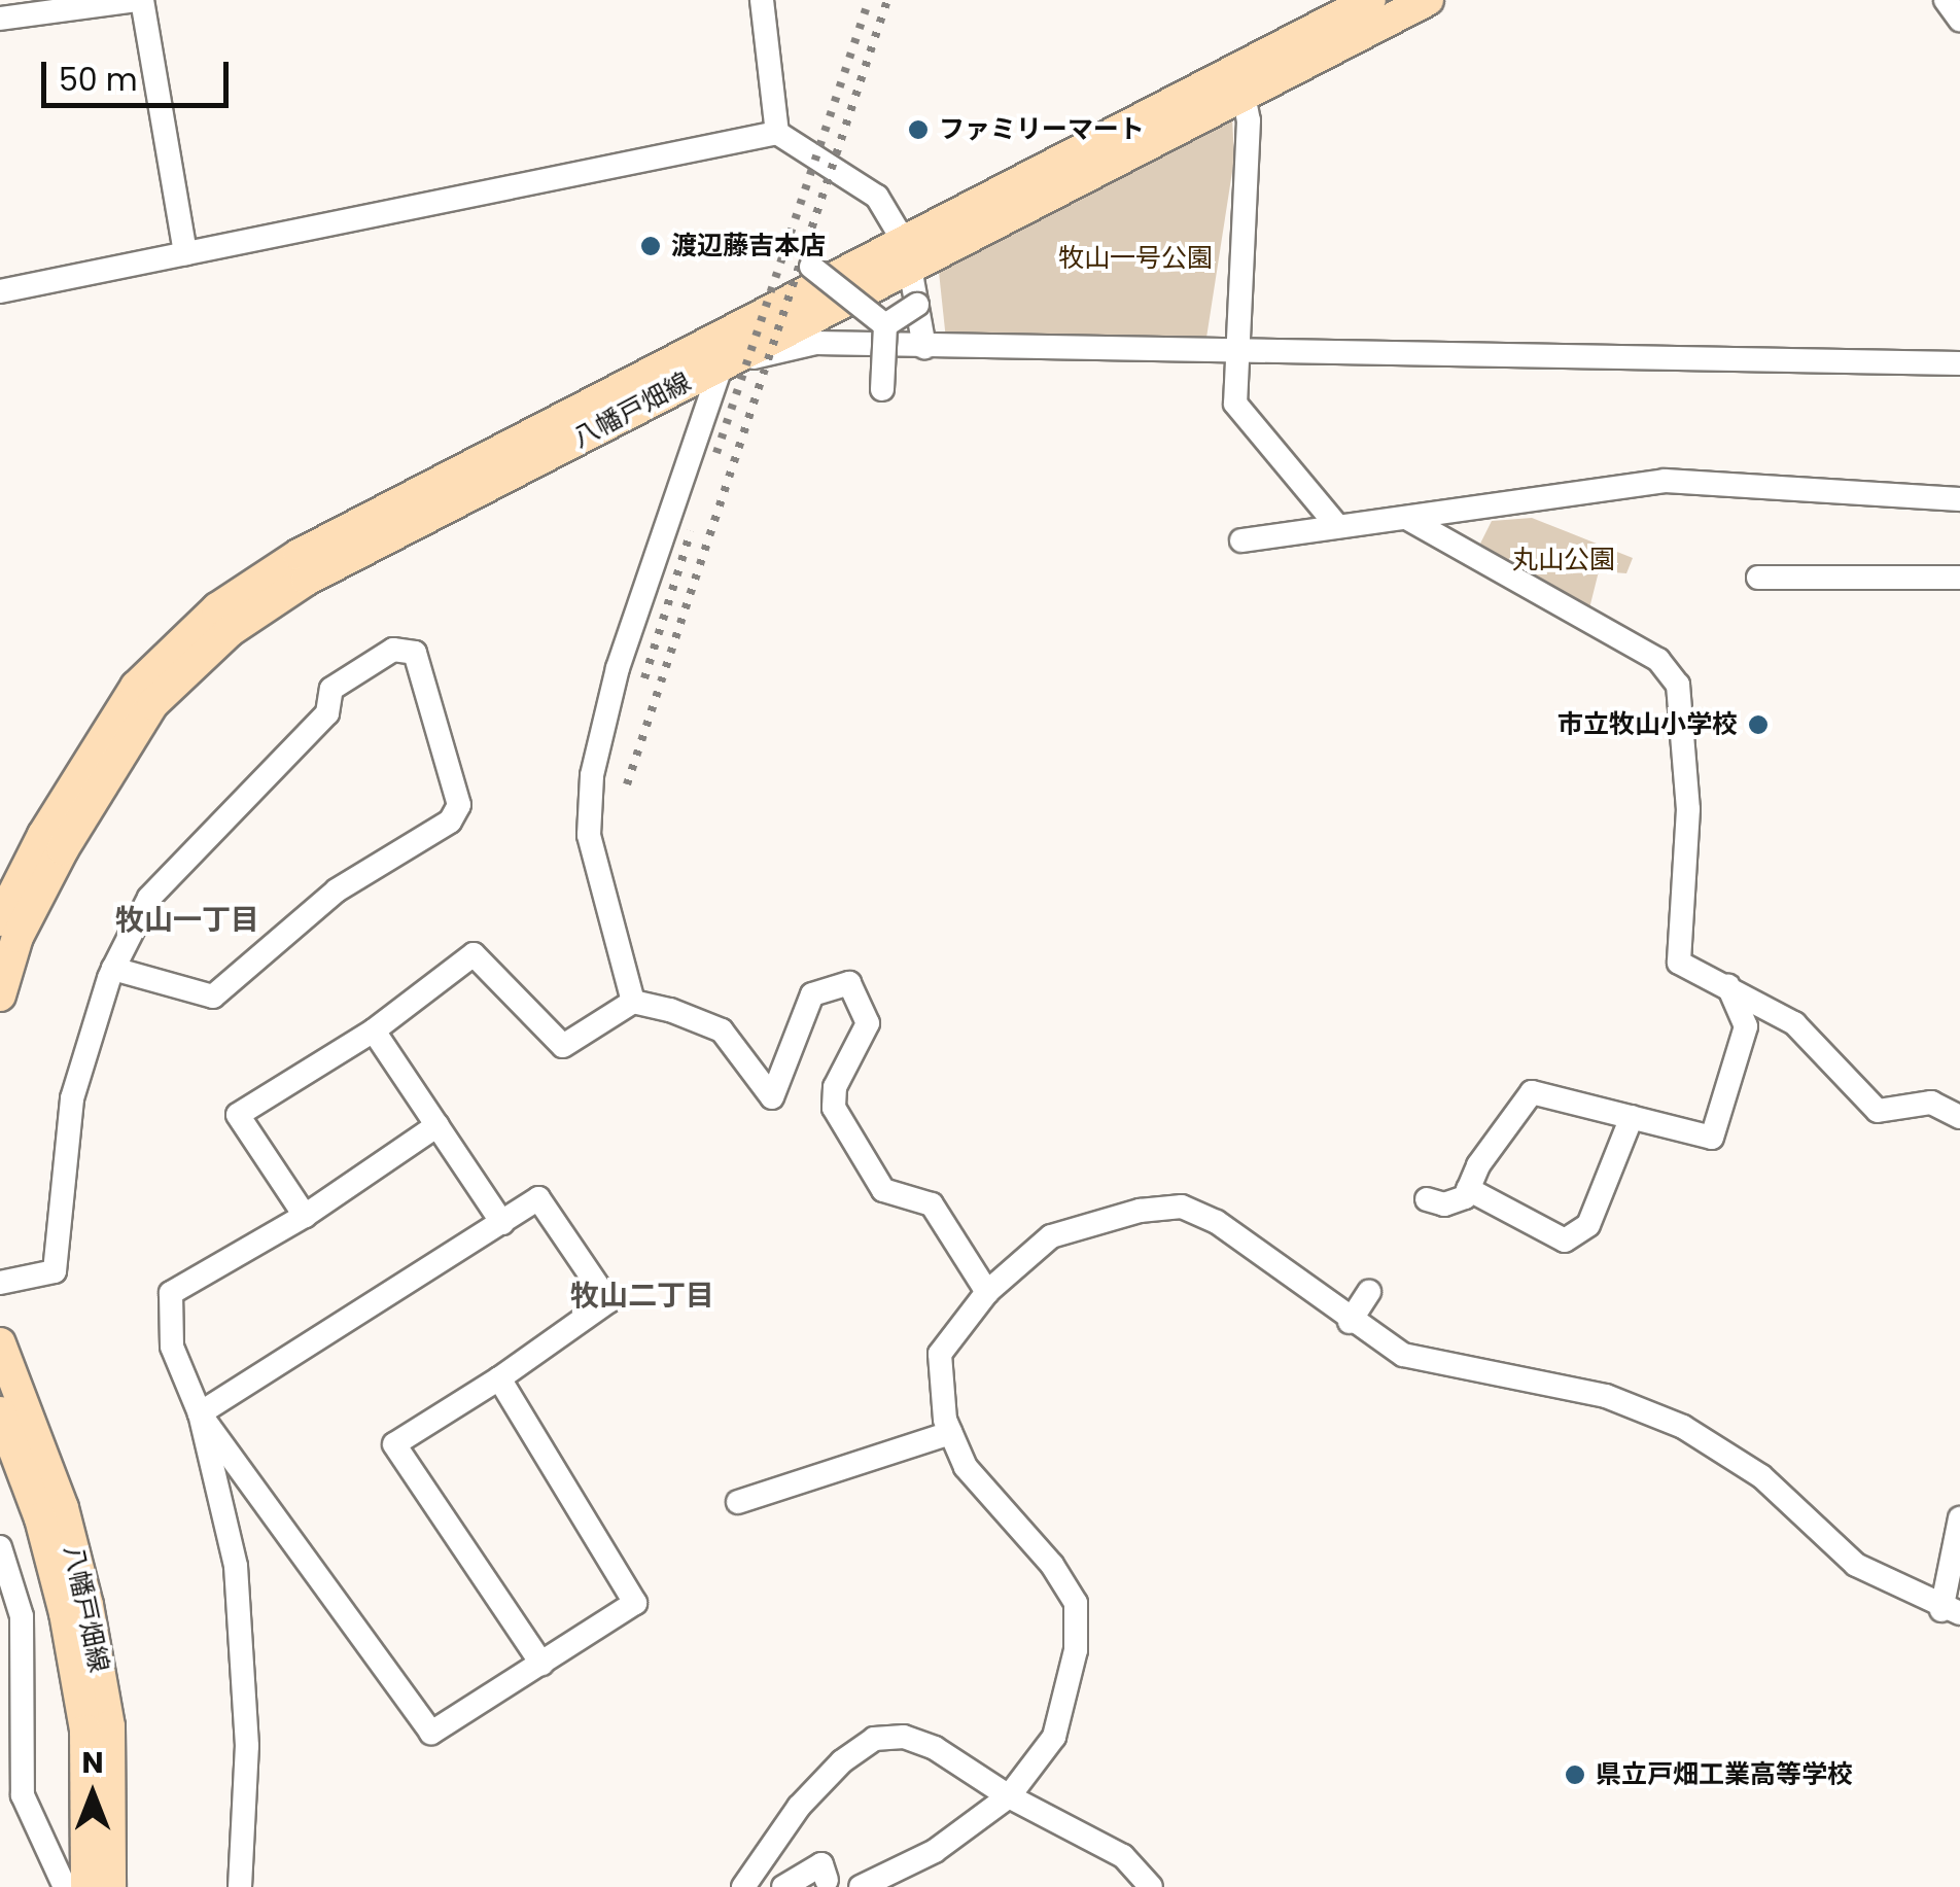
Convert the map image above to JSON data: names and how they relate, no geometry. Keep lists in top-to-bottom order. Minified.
{"streets":{"main road":["八幡戸畑線"]},"districts":["牧山一丁目","牧山二丁目"],"parks":["牧山一号公園","丸山公園"],"places":["ファミリーマート","渡辺藤吉本店","市立牧山小学校","県立戸畑工業高等学校"],"scale_bar":"50 m","north":"top"}
